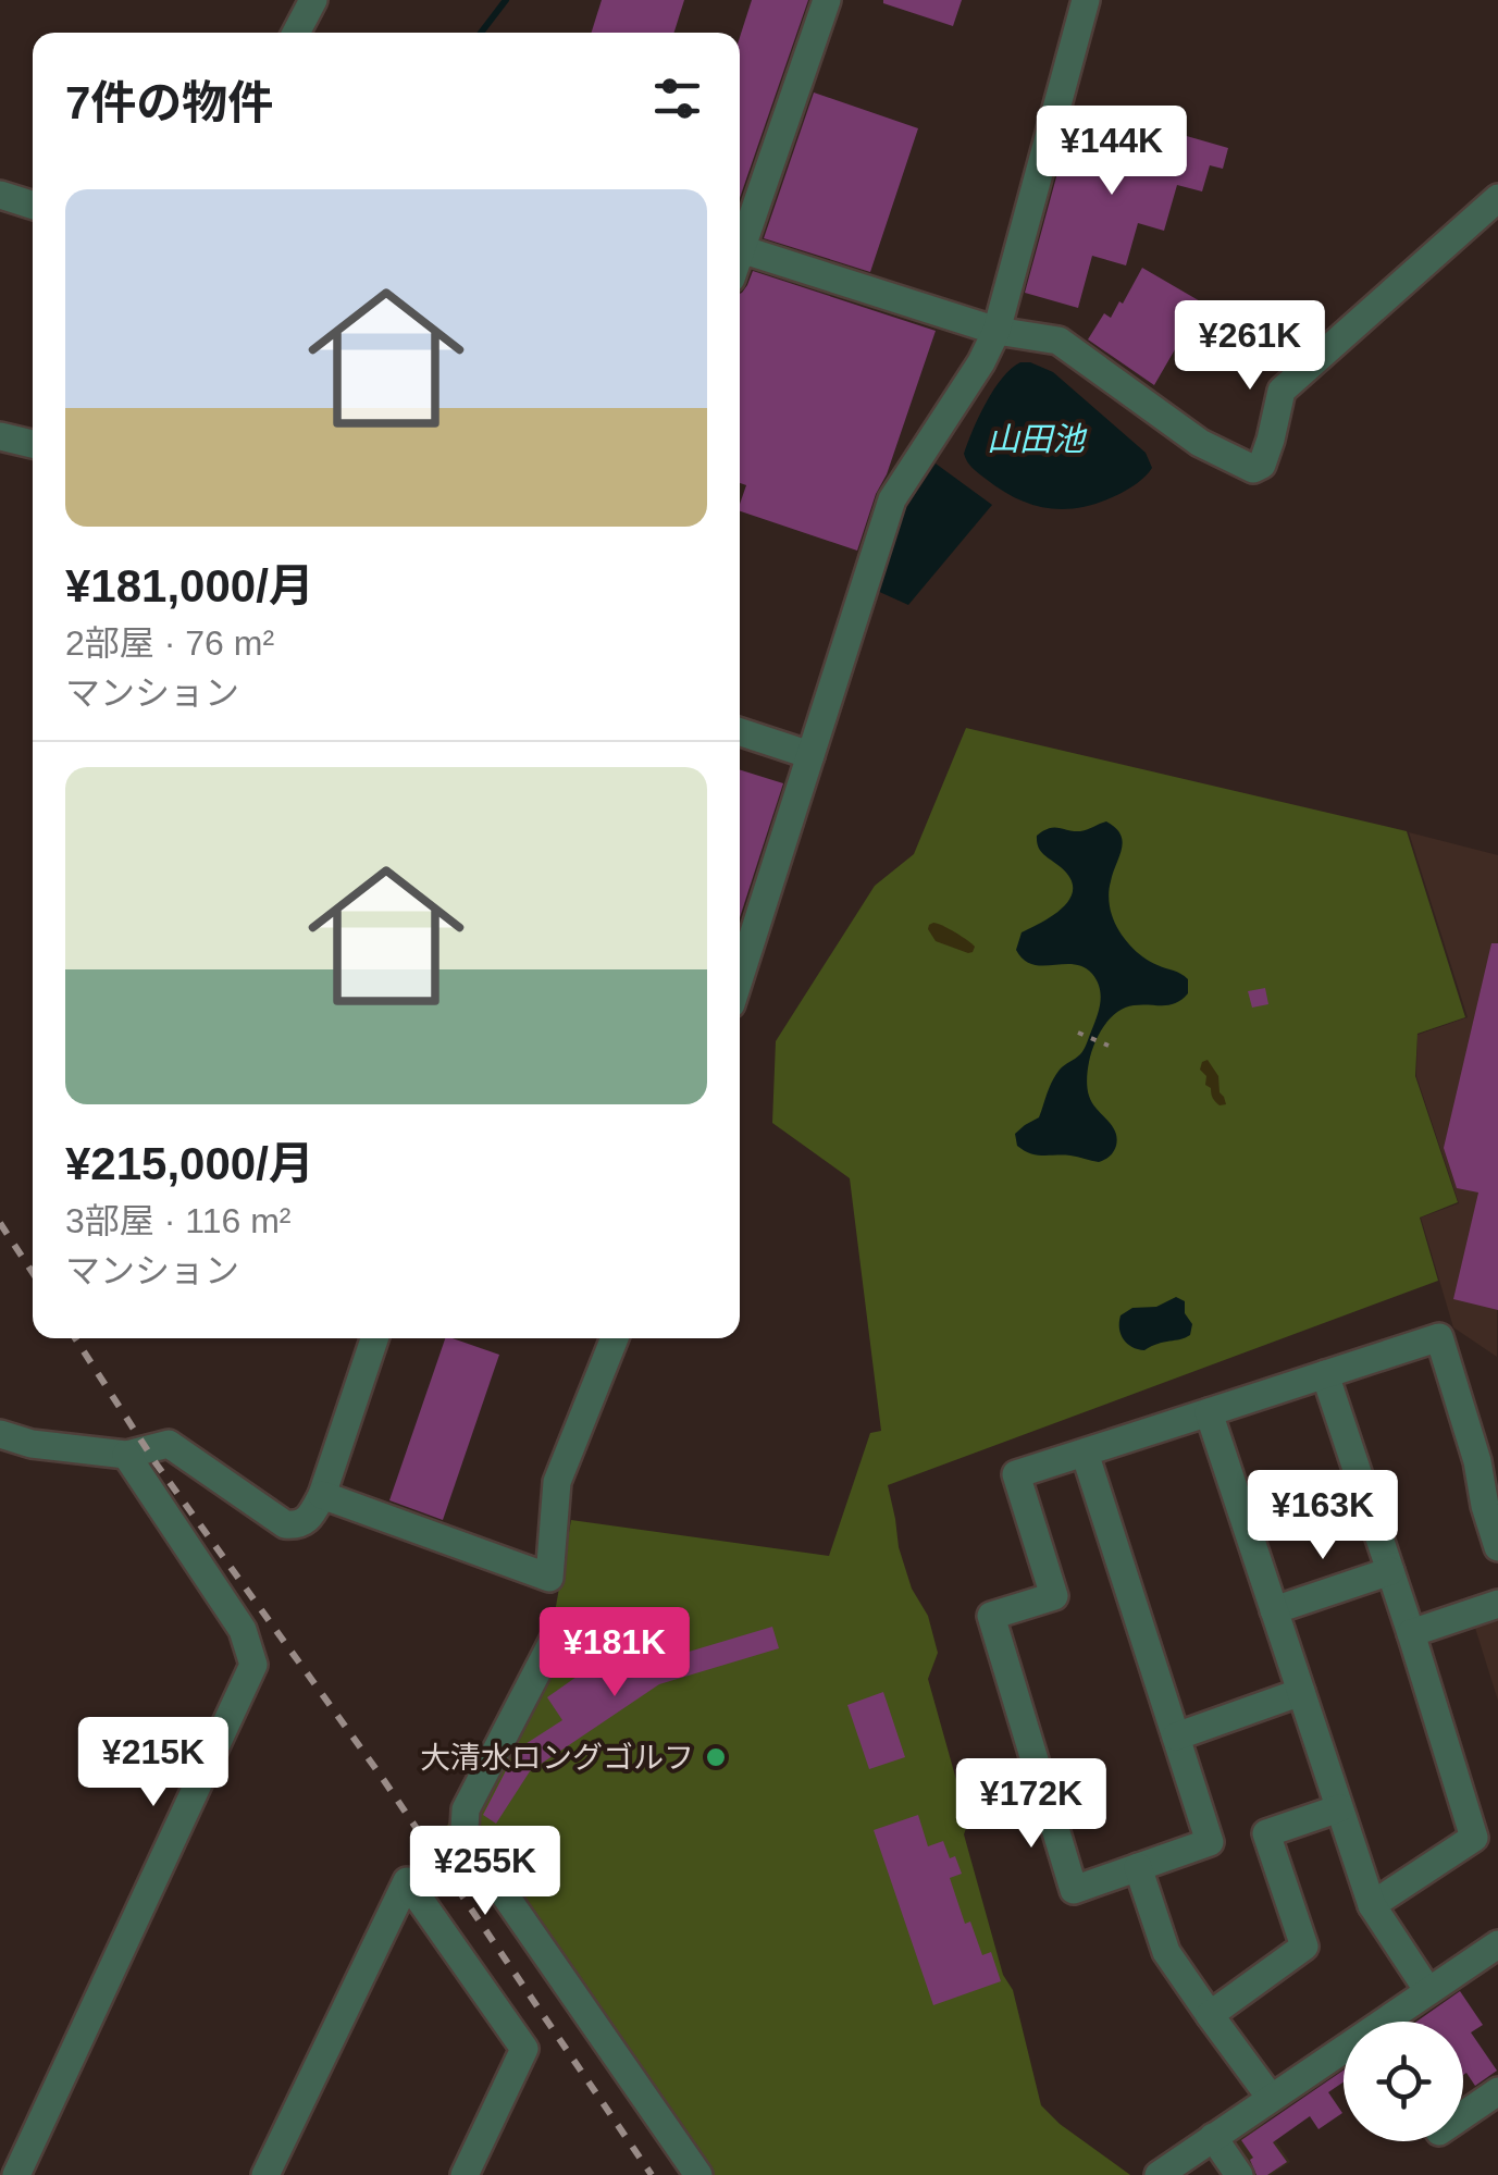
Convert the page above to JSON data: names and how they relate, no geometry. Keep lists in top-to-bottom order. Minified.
{"water":["山田池"],"places":["大清水ロングゴルフ"],"page":{"heading":"7件の物件","price":["¥144K","¥261K","¥163K","¥181K","¥215K","¥172K","¥255K"],"list":[{"name":"¥181,000/月","note":"2部屋 · 76 m² · マンション"},{"name":"¥215,000/月","note":"3部屋 · 116 m² · マンション"}]}}
